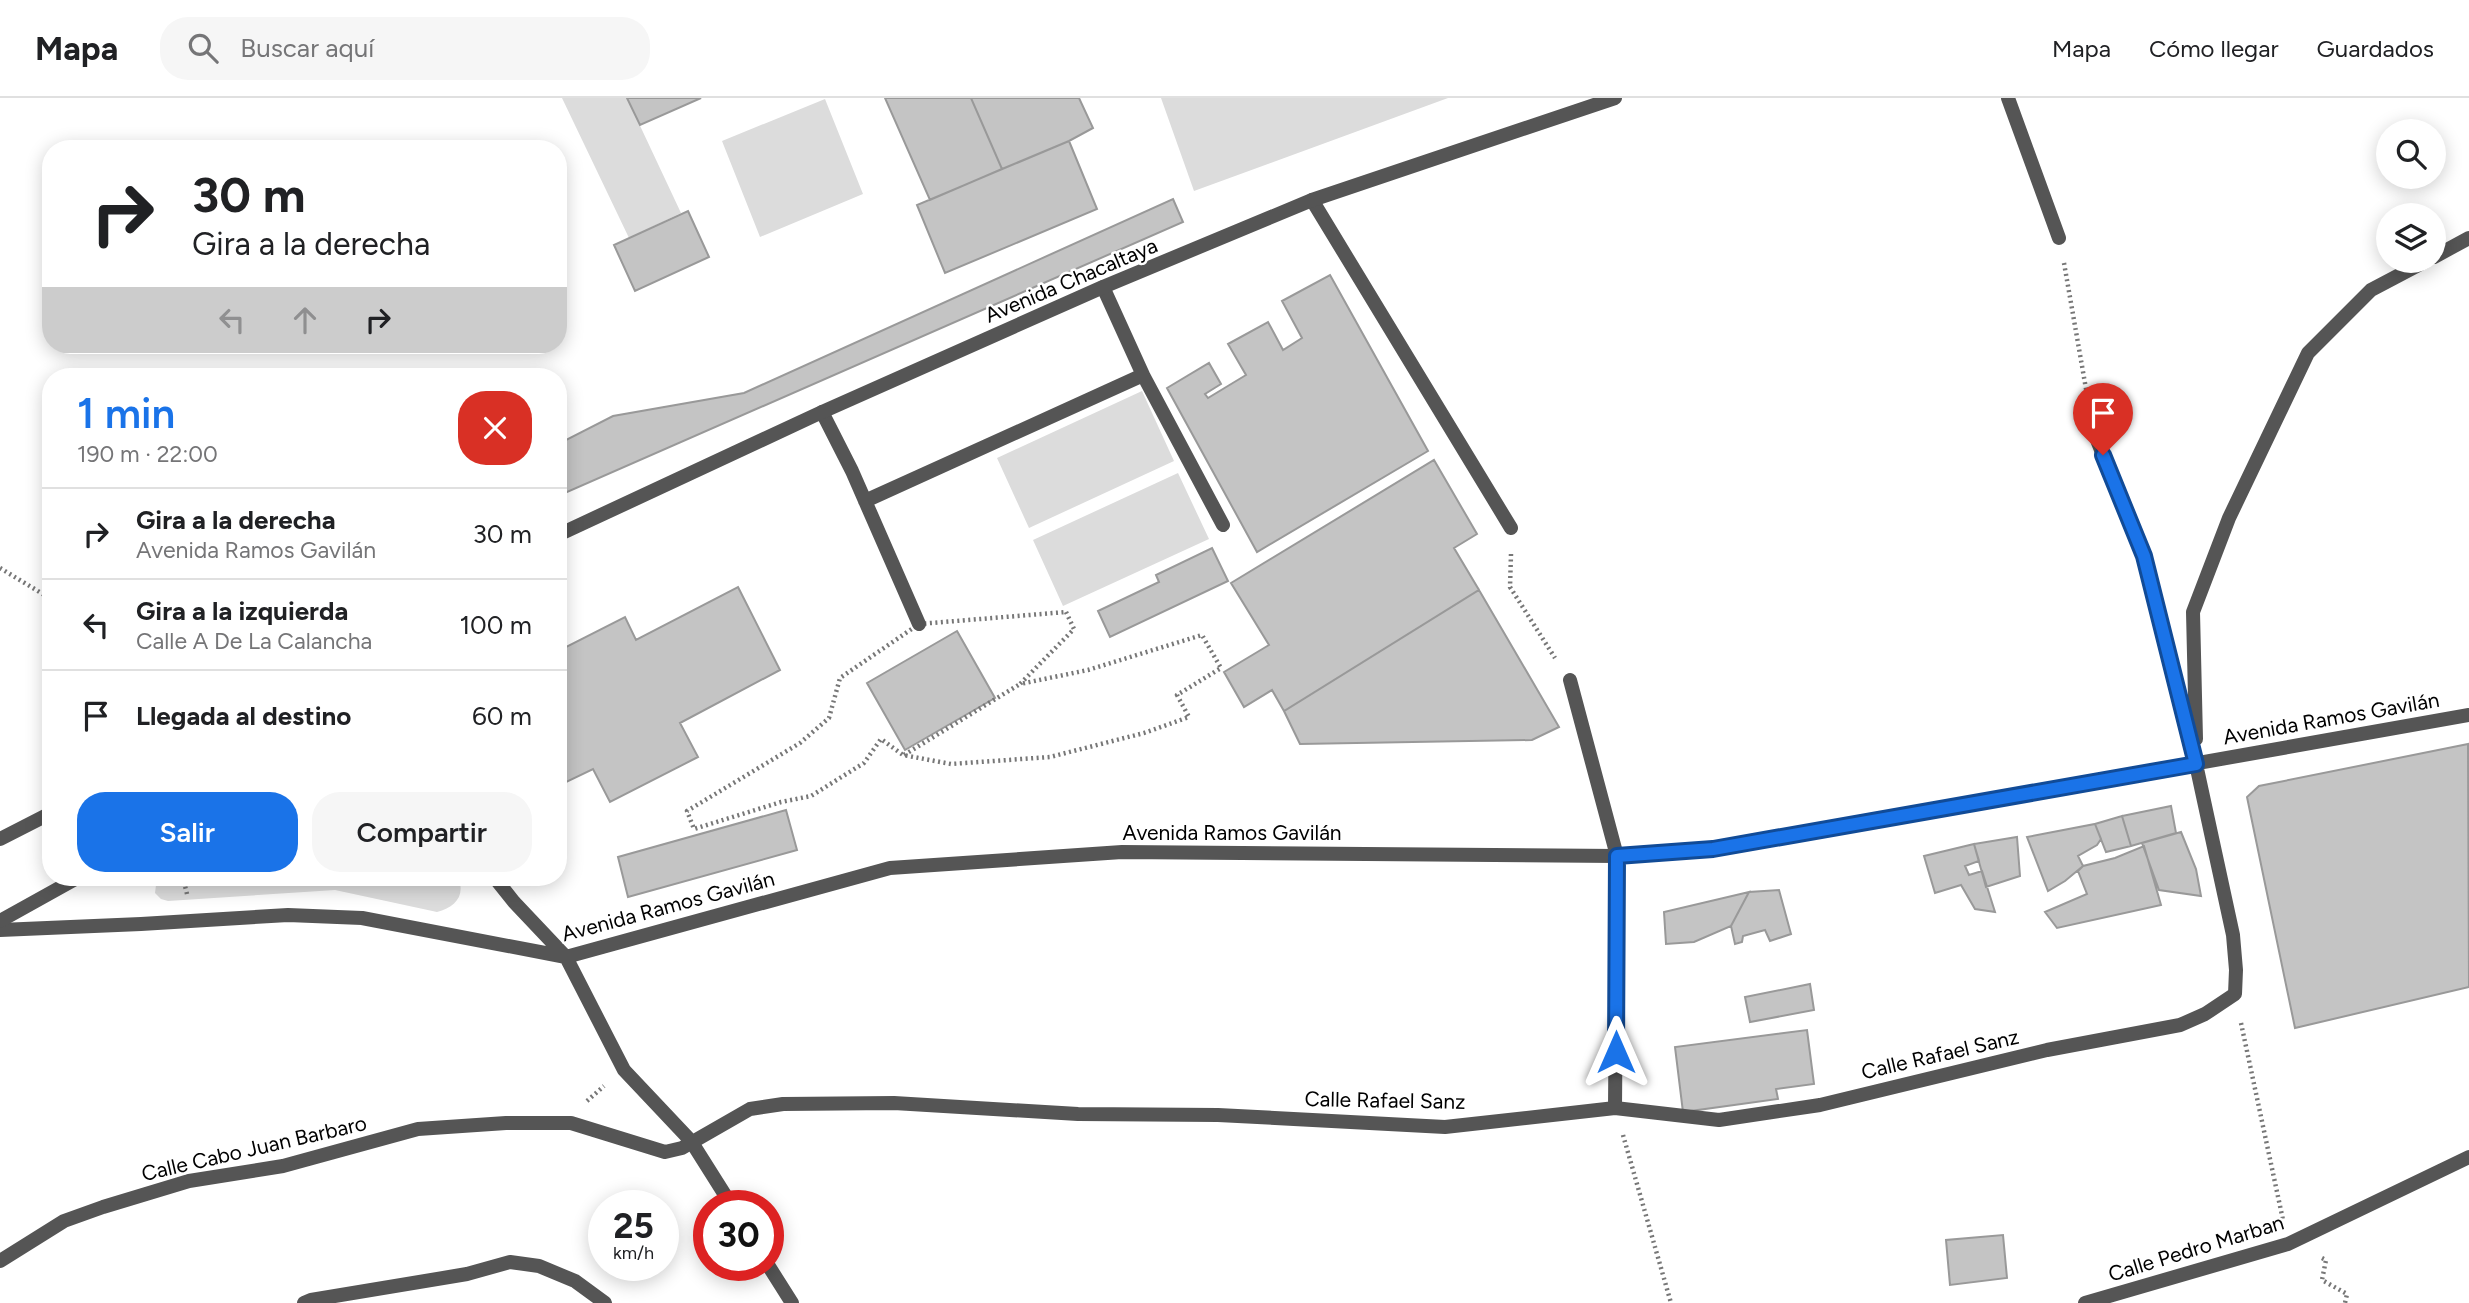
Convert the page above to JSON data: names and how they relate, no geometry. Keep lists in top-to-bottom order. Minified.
{"streets":{"street":["Avenida Chacaltaya","Avenida Ramos Gavilán","Calle Rafael Sanz","Calle Cabo Juan Barbaro","Calle Pedro Marban"]},"crossings":[["Calle Rafael Sanz","Calle Cabo Juan Barbaro"]],"page":{"header":"Mapa","search":"Buscar aquí","nav":["Mapa","Cómo llegar","Guardados"],"turn":["30 m","Gira a la derecha"],"heading":["1 min","190 m · 22:00"],"list":[{"name":"Gira a la derecha","note":"Avenida Ramos Gavilán","value":"30 m"},{"name":"Gira a la izquierda","note":"Calle A De La Calancha","value":"100 m"},{"name":"Llegada al destino","value":"60 m"}],"buttons":["Salir","Compartir"],"speed":"25 km/h","limit":"30"}}
